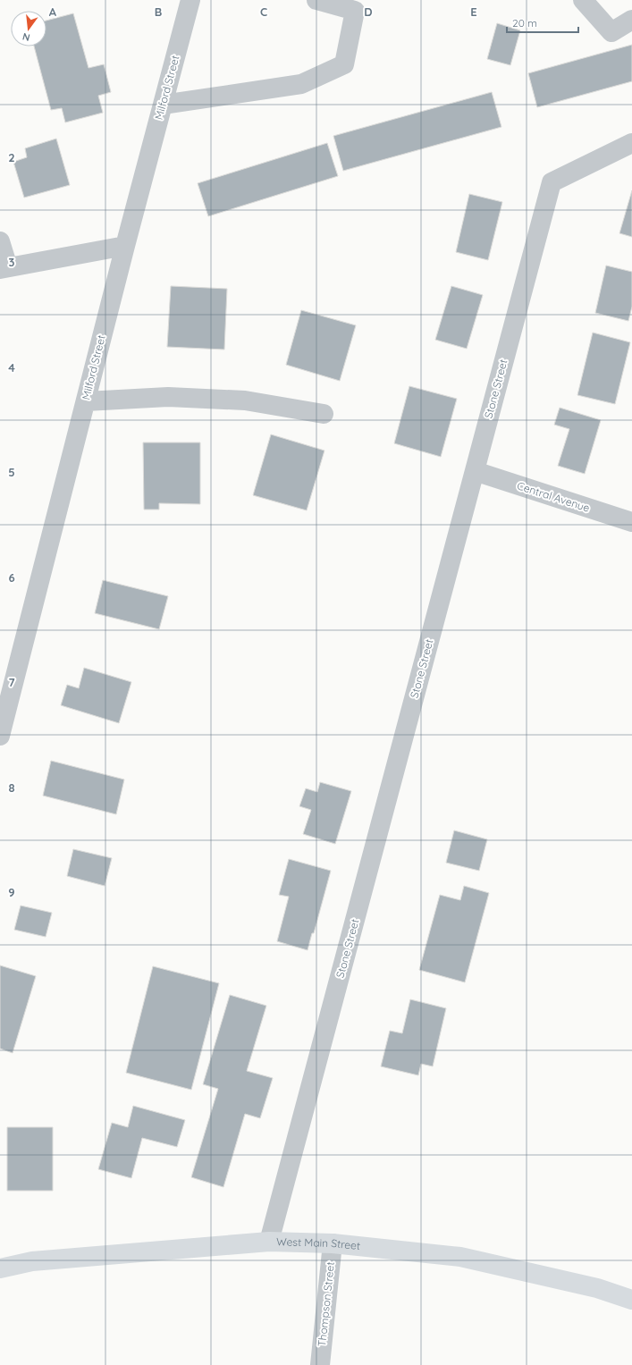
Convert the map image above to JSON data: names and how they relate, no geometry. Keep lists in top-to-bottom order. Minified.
{"streets":{"main road":["West Main Street"],"street":["Milford Street","Stone Street","Central Avenue","Thompson Street"]},"crossings":[["Stone Street","Central Avenue"],["Stone Street","West Main Street"],["West Main Street","Thompson Street"]],"scale_bar":"20 m","north":"bottom","grid":{"columns":["A","B","C","D","E"],"rows":["2","3","4","5","6","7","8","9"]}}
